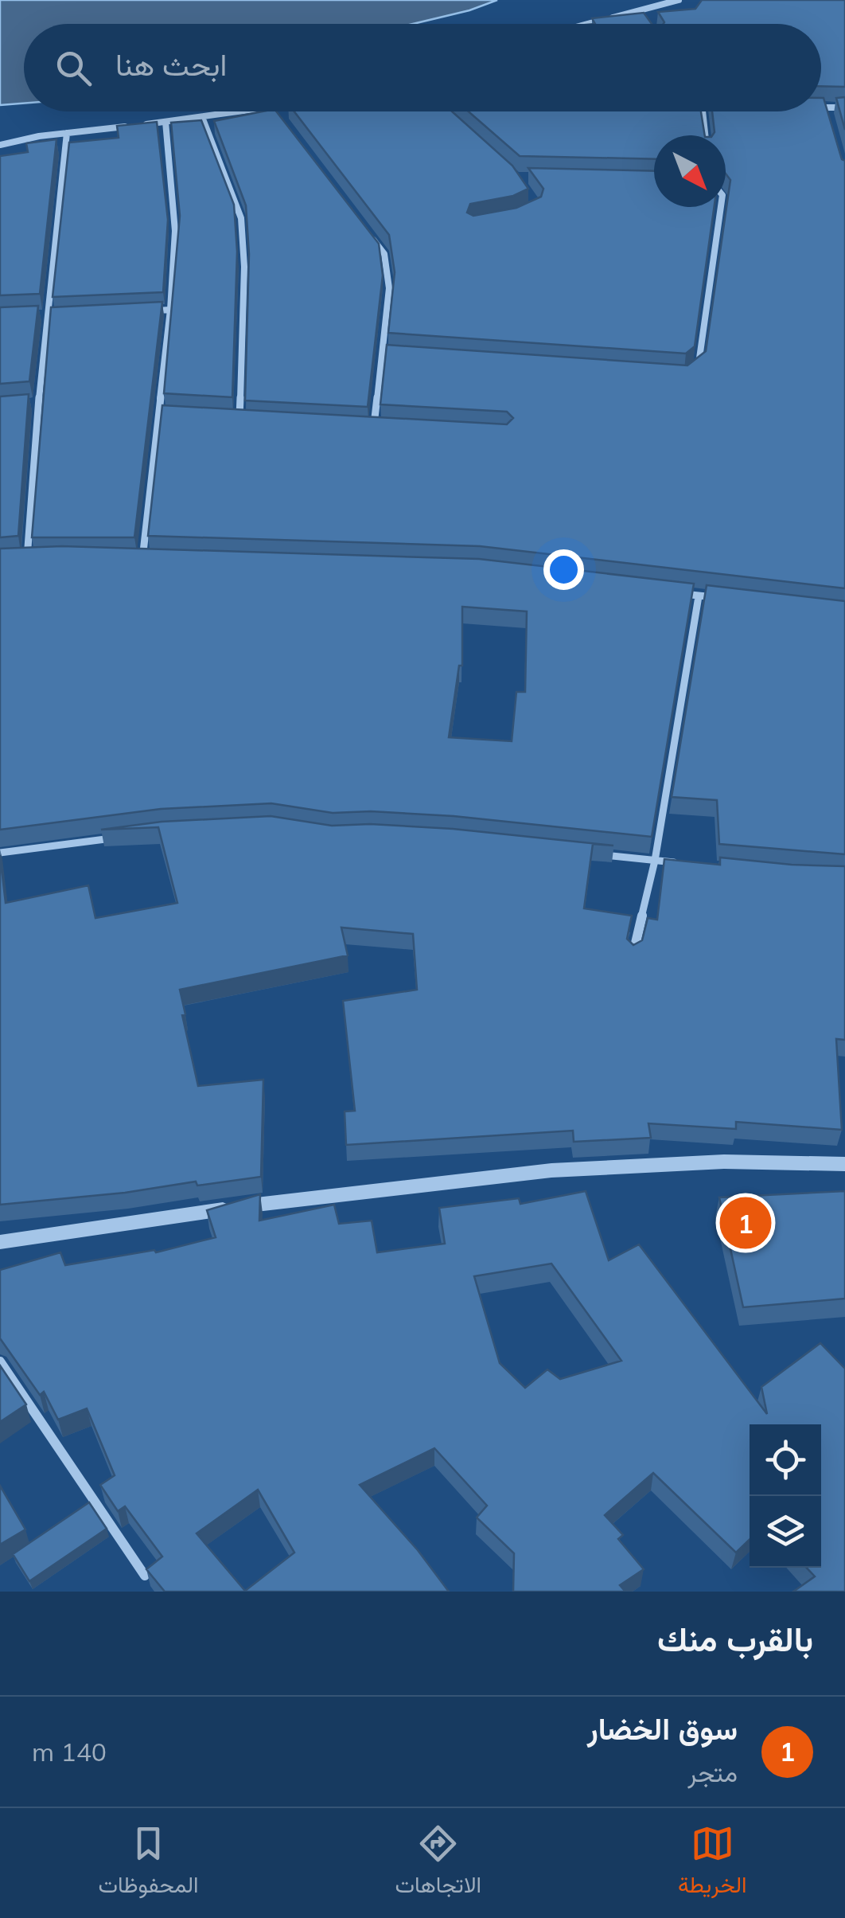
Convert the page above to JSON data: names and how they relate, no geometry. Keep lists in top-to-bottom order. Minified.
{"north":"bottom right","page":{"search":"ابحث هنا","pins":"1","heading":"بالقرب منك","list":[{"mark":"1","name":"سوق الخضار","note":"متجر","value":"140 m"}],"nav":["الخريطة","الاتجاهات","المحفوظات"]}}
